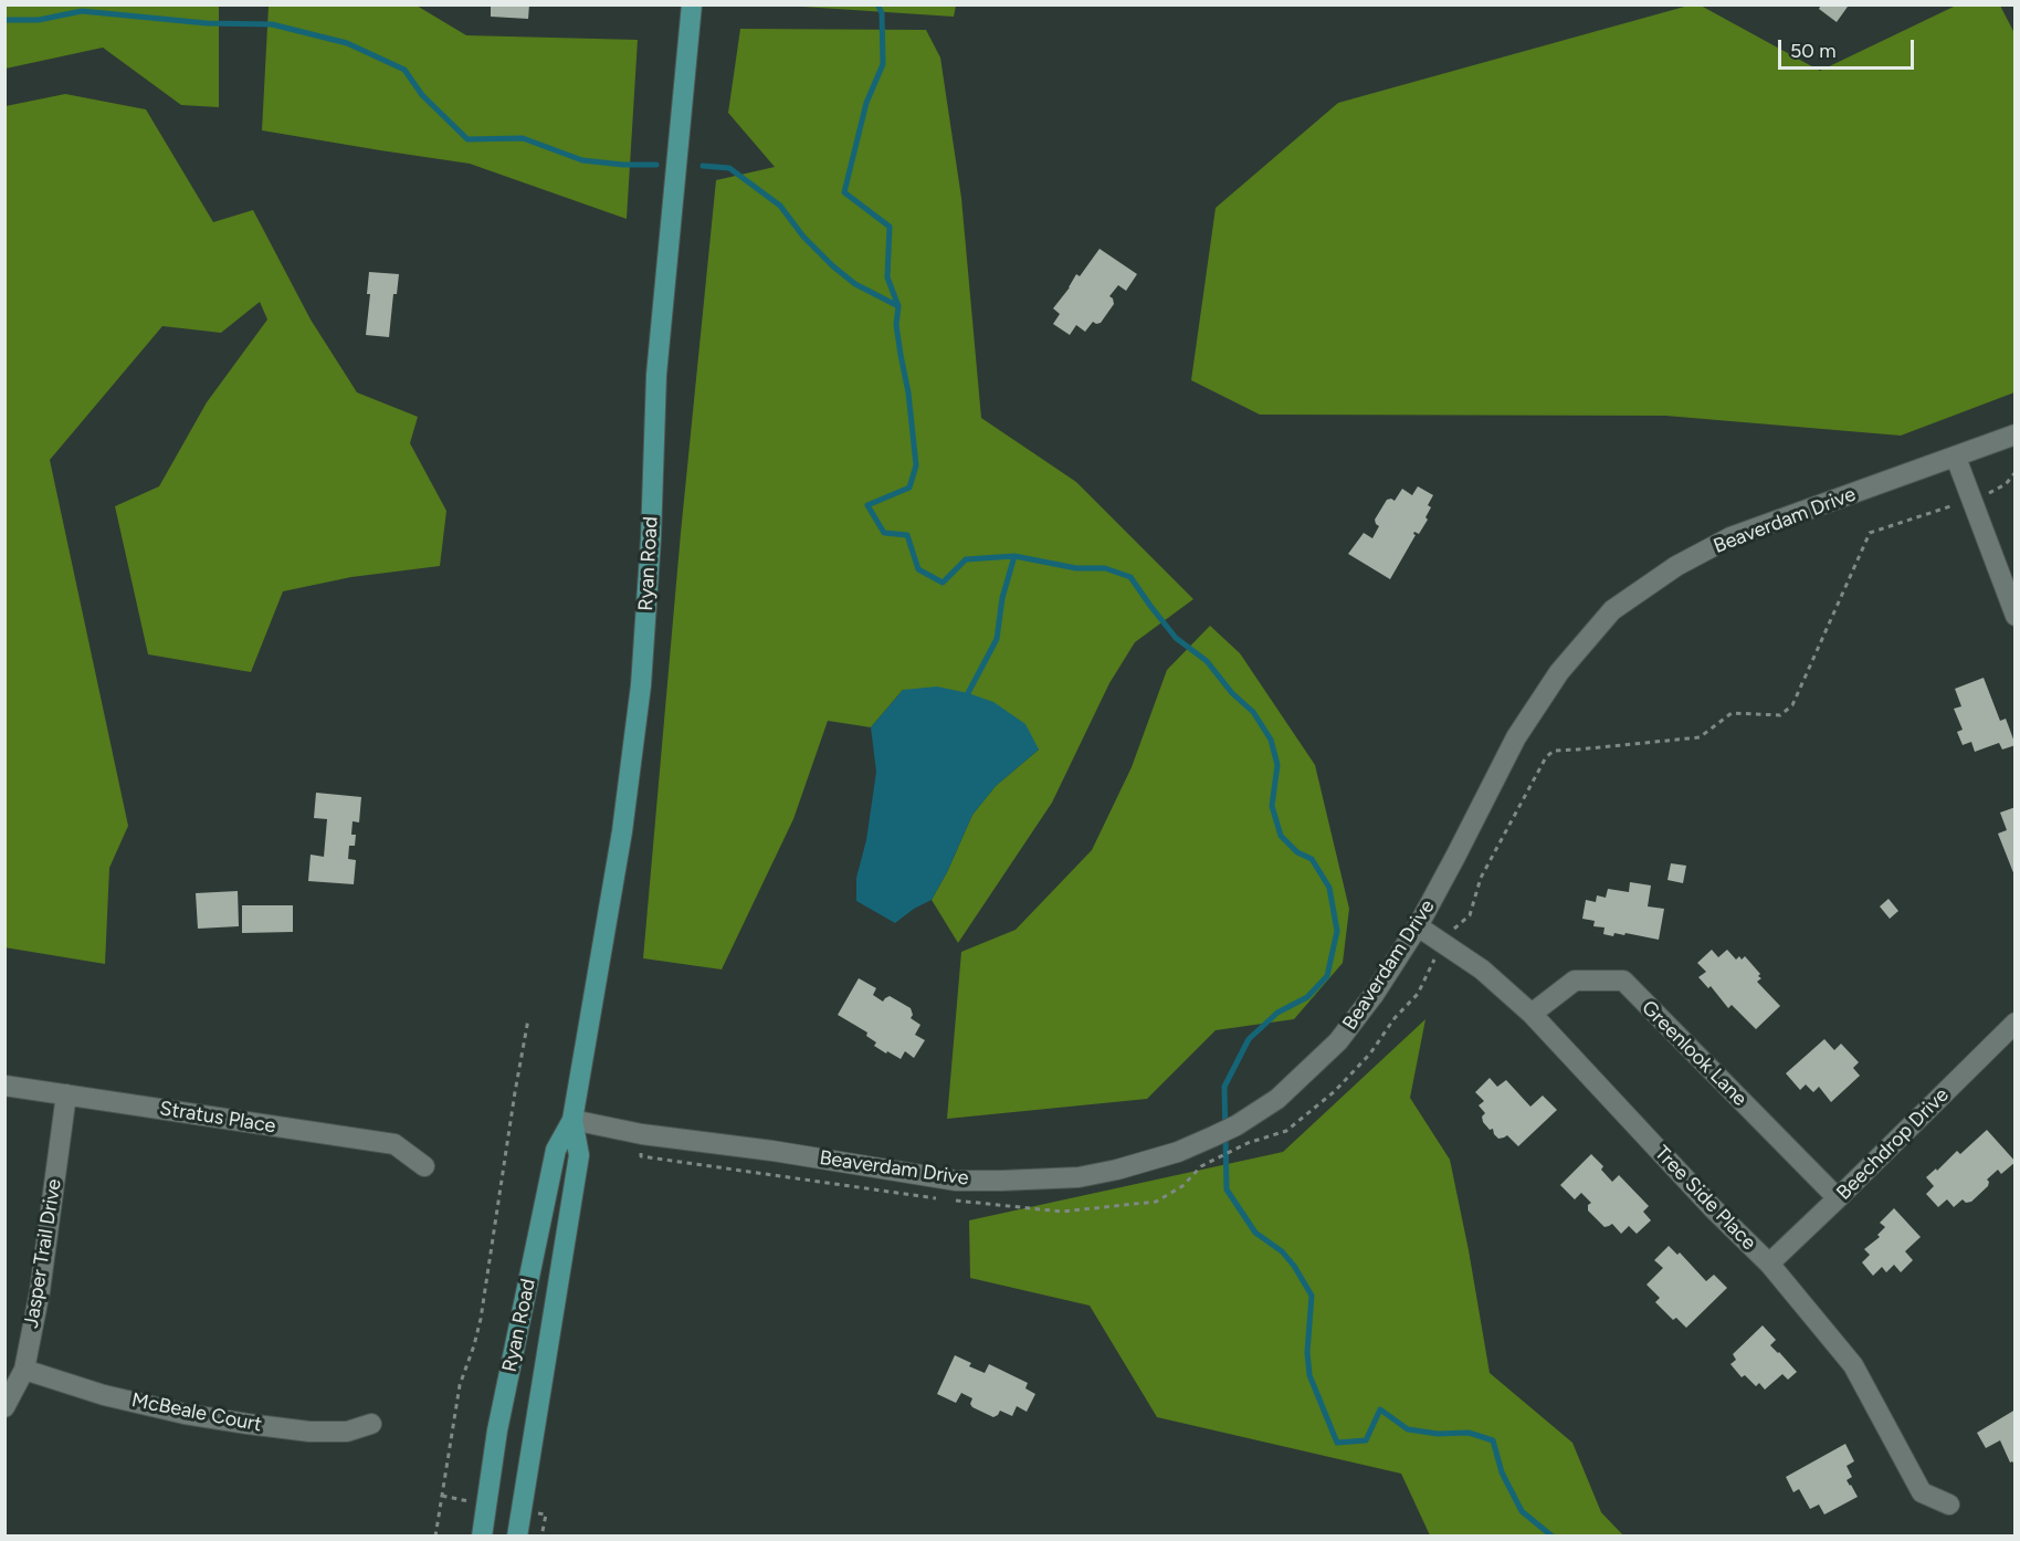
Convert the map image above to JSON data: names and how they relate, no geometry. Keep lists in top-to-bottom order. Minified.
{"streets":{"main road":["Ryan Road"],"street":["Beaverdam Drive","Greenlook Lane","Stratus Place","Beechdrop Drive","Tree Side Place","Jasper Trail Drive","McBeale Court"]},"crossings":[["Beaverdam Drive","Ryan Road"],["Beaverdam Drive","Tree Side Place"],["Greenlook Lane","Beechdrop Drive"],["Greenlook Lane","Tree Side Place"],["Stratus Place","Jasper Trail Drive"],["Beechdrop Drive","Tree Side Place"],["Jasper Trail Drive","McBeale Court"]],"scale_bar":"50 m"}
